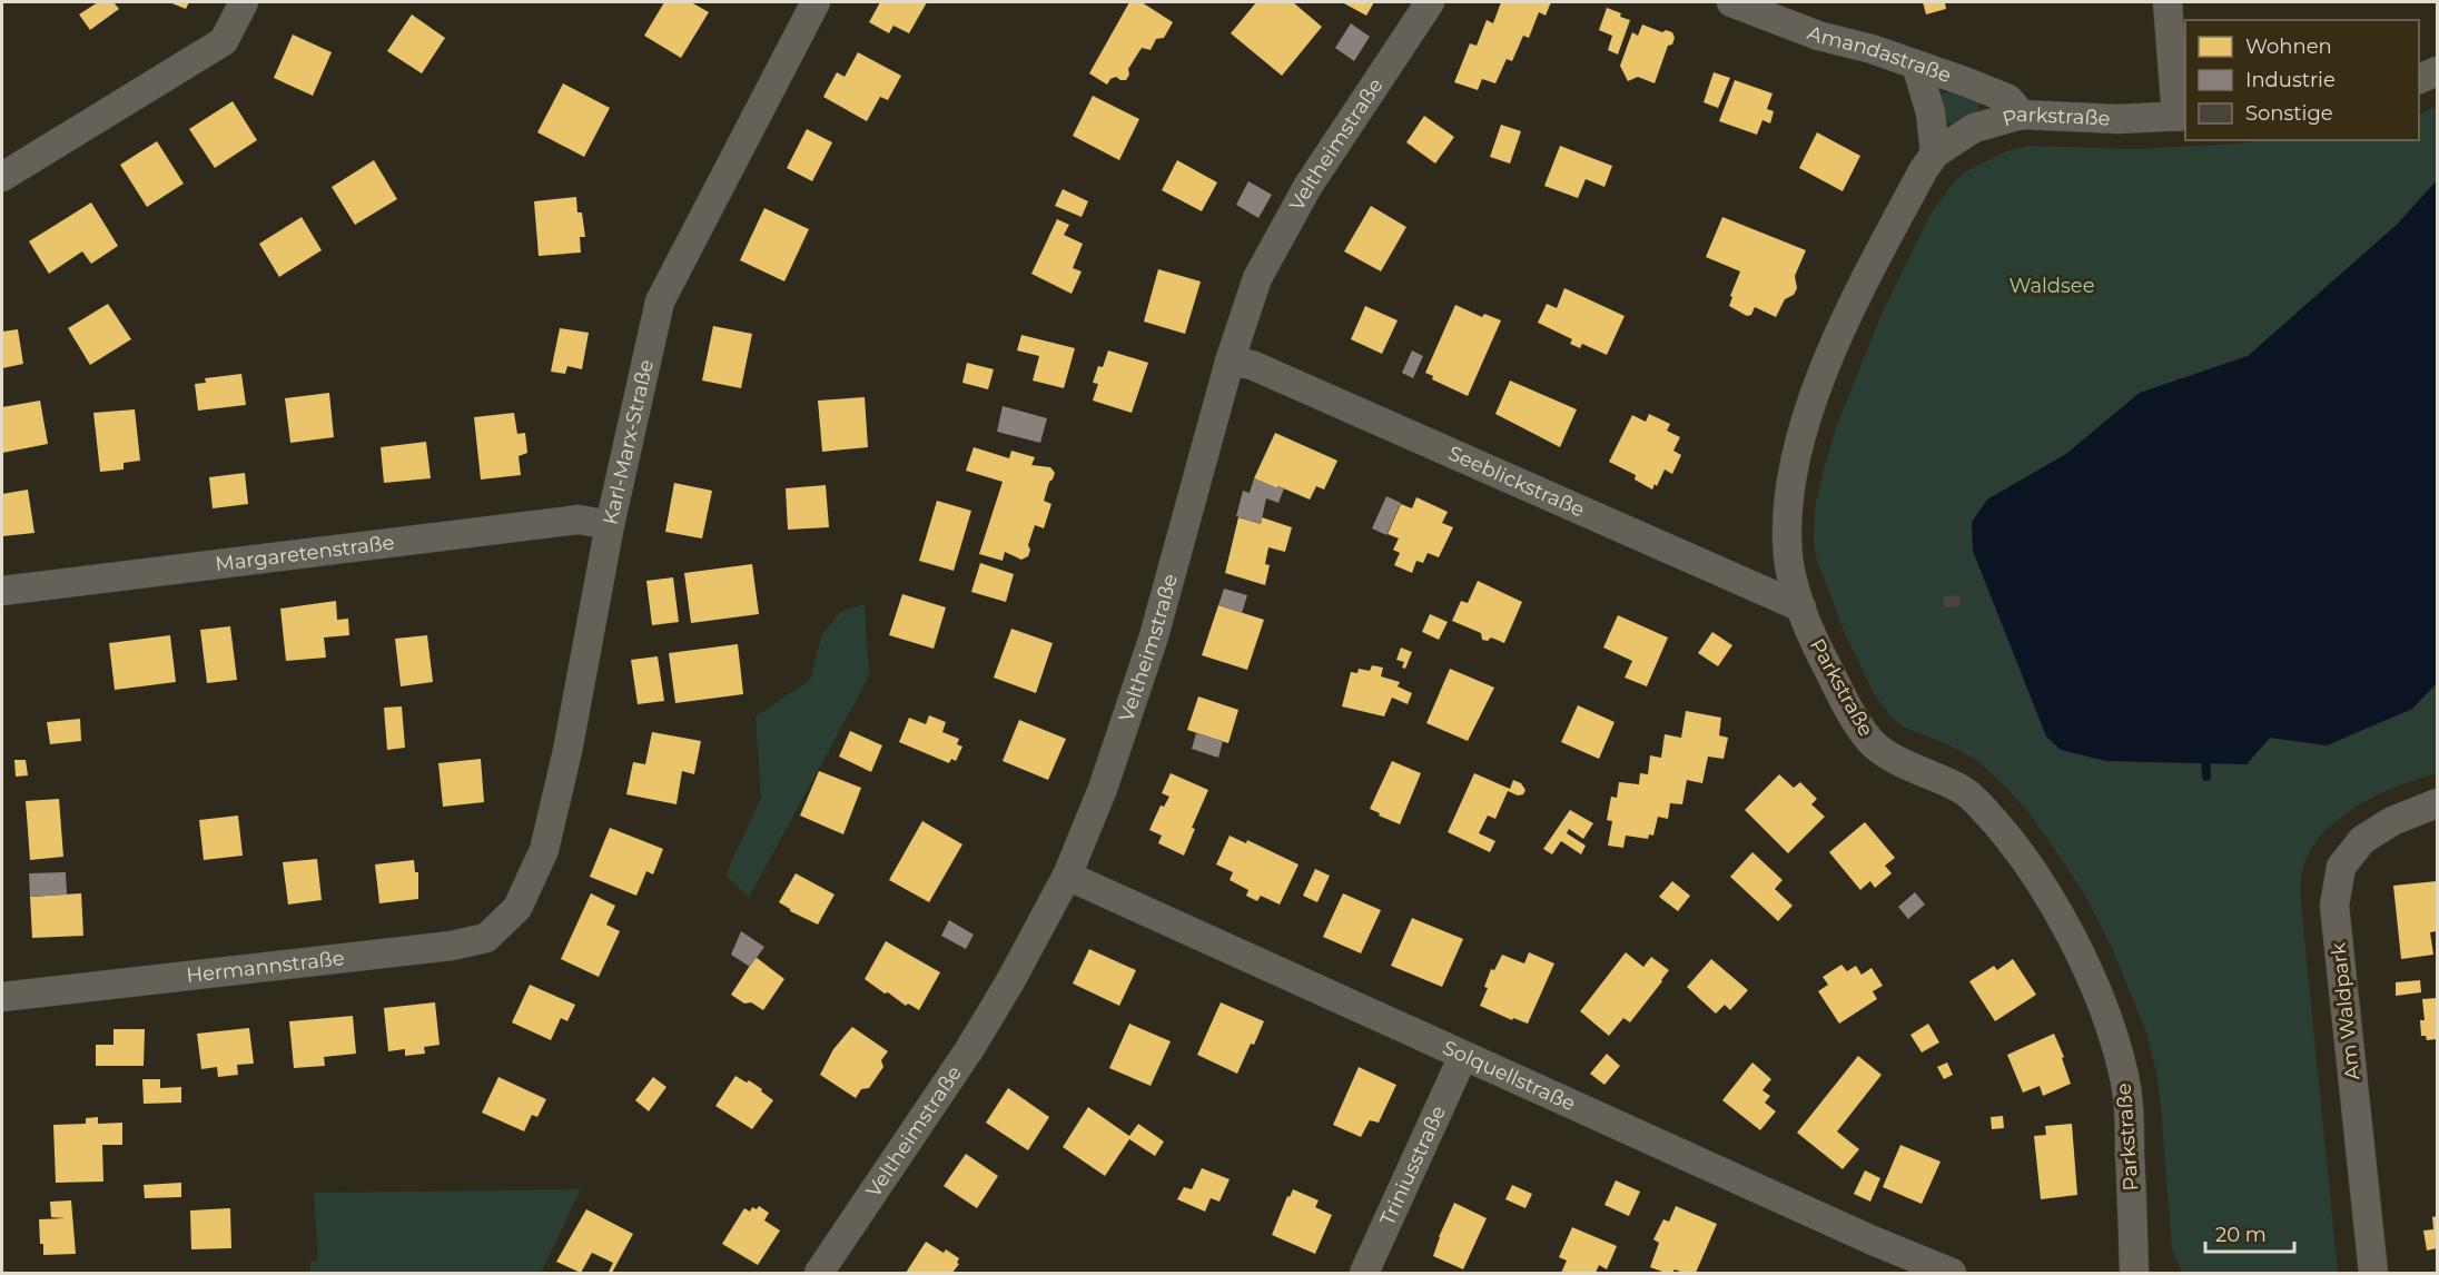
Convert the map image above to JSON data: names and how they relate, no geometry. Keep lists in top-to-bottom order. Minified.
{"streets":{"street":["Amandastraße","Parkstraße","Veltheimstraße","Karl-Marx-Straße","Seeblickstraße","Margaretenstraße","Hermannstraße","Am Waldpark","Solquellstraße","Triniusstraße"]},"crossings":[["Amandastraße","Parkstraße"],["Parkstraße","Seeblickstraße"],["Veltheimstraße","Seeblickstraße"],["Veltheimstraße","Solquellstraße"],["Karl-Marx-Straße","Margaretenstraße"],["Karl-Marx-Straße","Hermannstraße"],["Solquellstraße","Triniusstraße"]],"parks":["Waldsee"],"legend":["Wohnen","Industrie","Sonstige"],"scale_bar":"20 m"}
